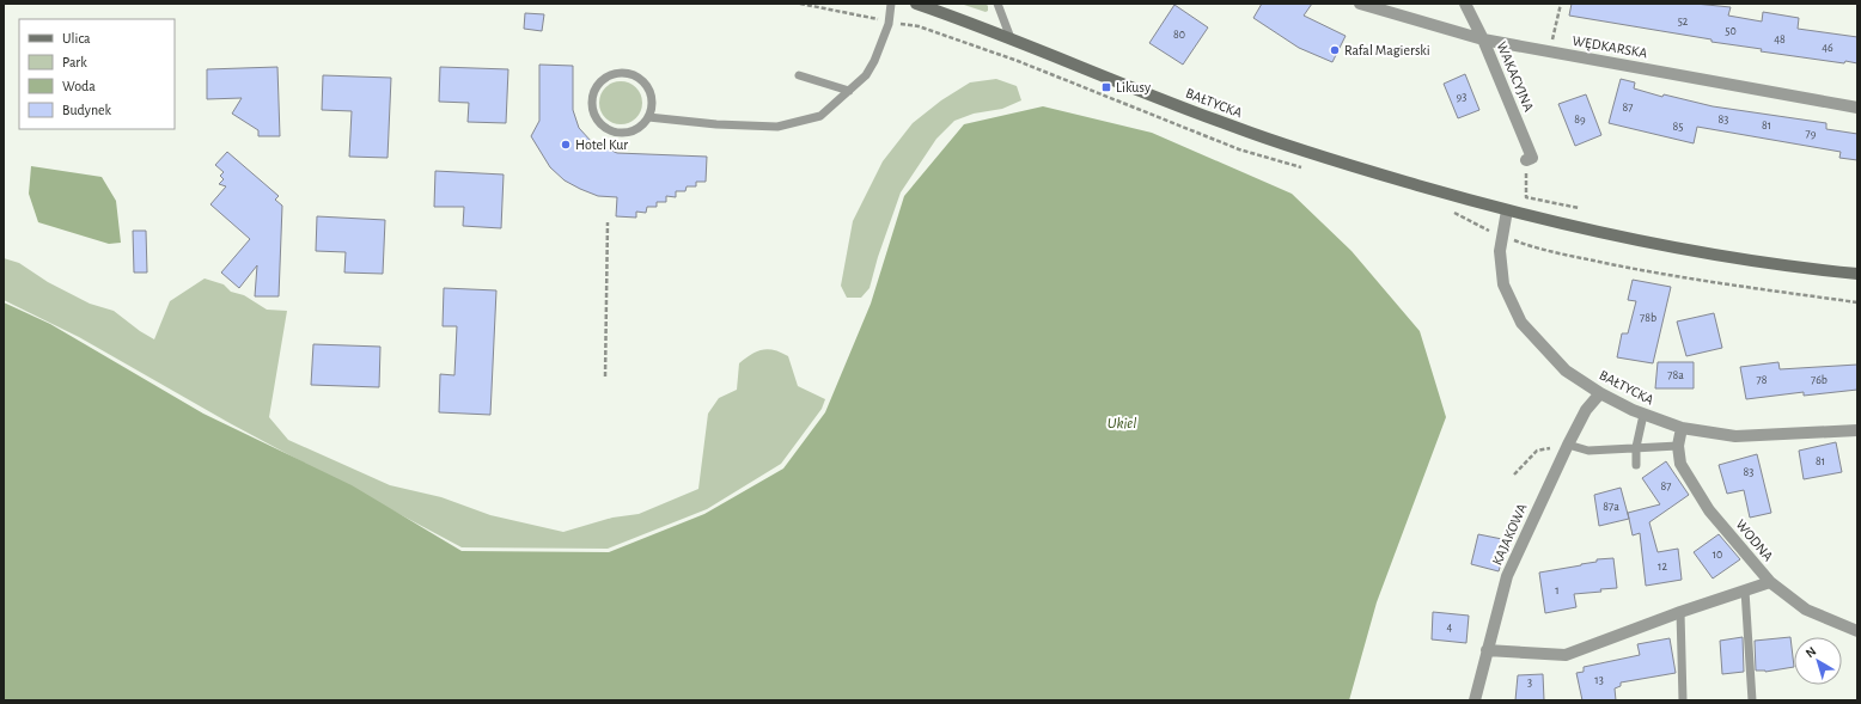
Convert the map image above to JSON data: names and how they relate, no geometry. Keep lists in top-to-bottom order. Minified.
{"streets":{"main road":["BAŁTYCKA"],"street":["WĘDKARSKA","WAKACYJNA","KAJAKOWA","WODNA"]},"crossings":[["WĘDKARSKA","WAKACYJNA"],["BAŁTYCKA","KAJAKOWA"],["BAŁTYCKA","WODNA"]],"water":["Ukiel"],"places":{"other":["Rafal Magierski","Hotel Kur"],"transit":["Likusy"]},"house_numbers":["52","50","80","48","46","93","87","89","83","81","85","79","78b","78a","78","76b","81","83","87","87a","10","12","1","4","13","3"],"legend":["Ulica","Park","Woda","Budynek"],"north":"top left"}
